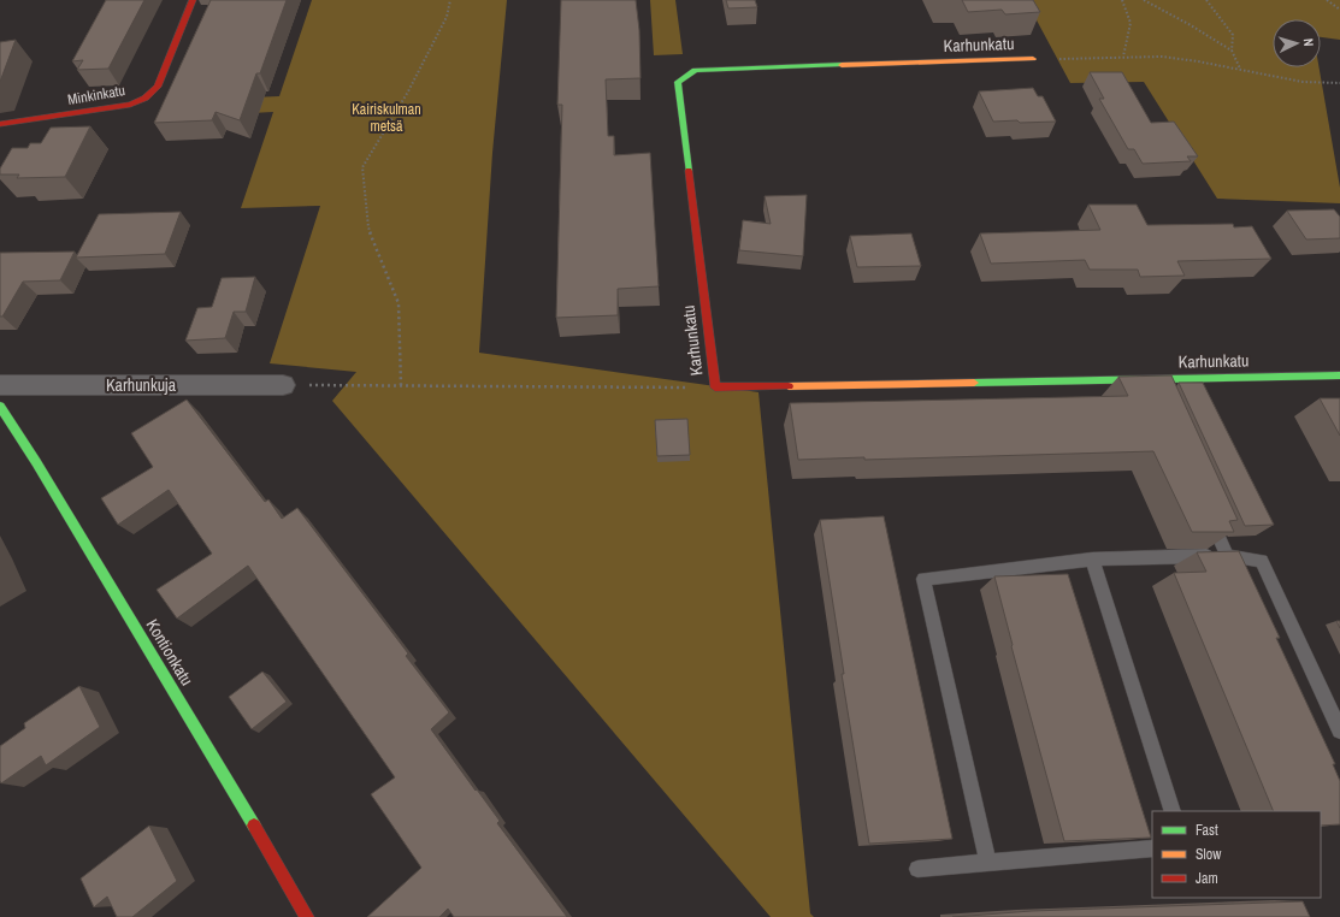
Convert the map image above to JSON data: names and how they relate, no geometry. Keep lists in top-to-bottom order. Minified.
{"streets":{"street":["Karhunkatu","Minkinkatu","Karhunkuja","Kontionkatu"]},"parks":["Kairiskulman metsä"],"legend":["Fast","Slow","Jam"],"north":"right"}
